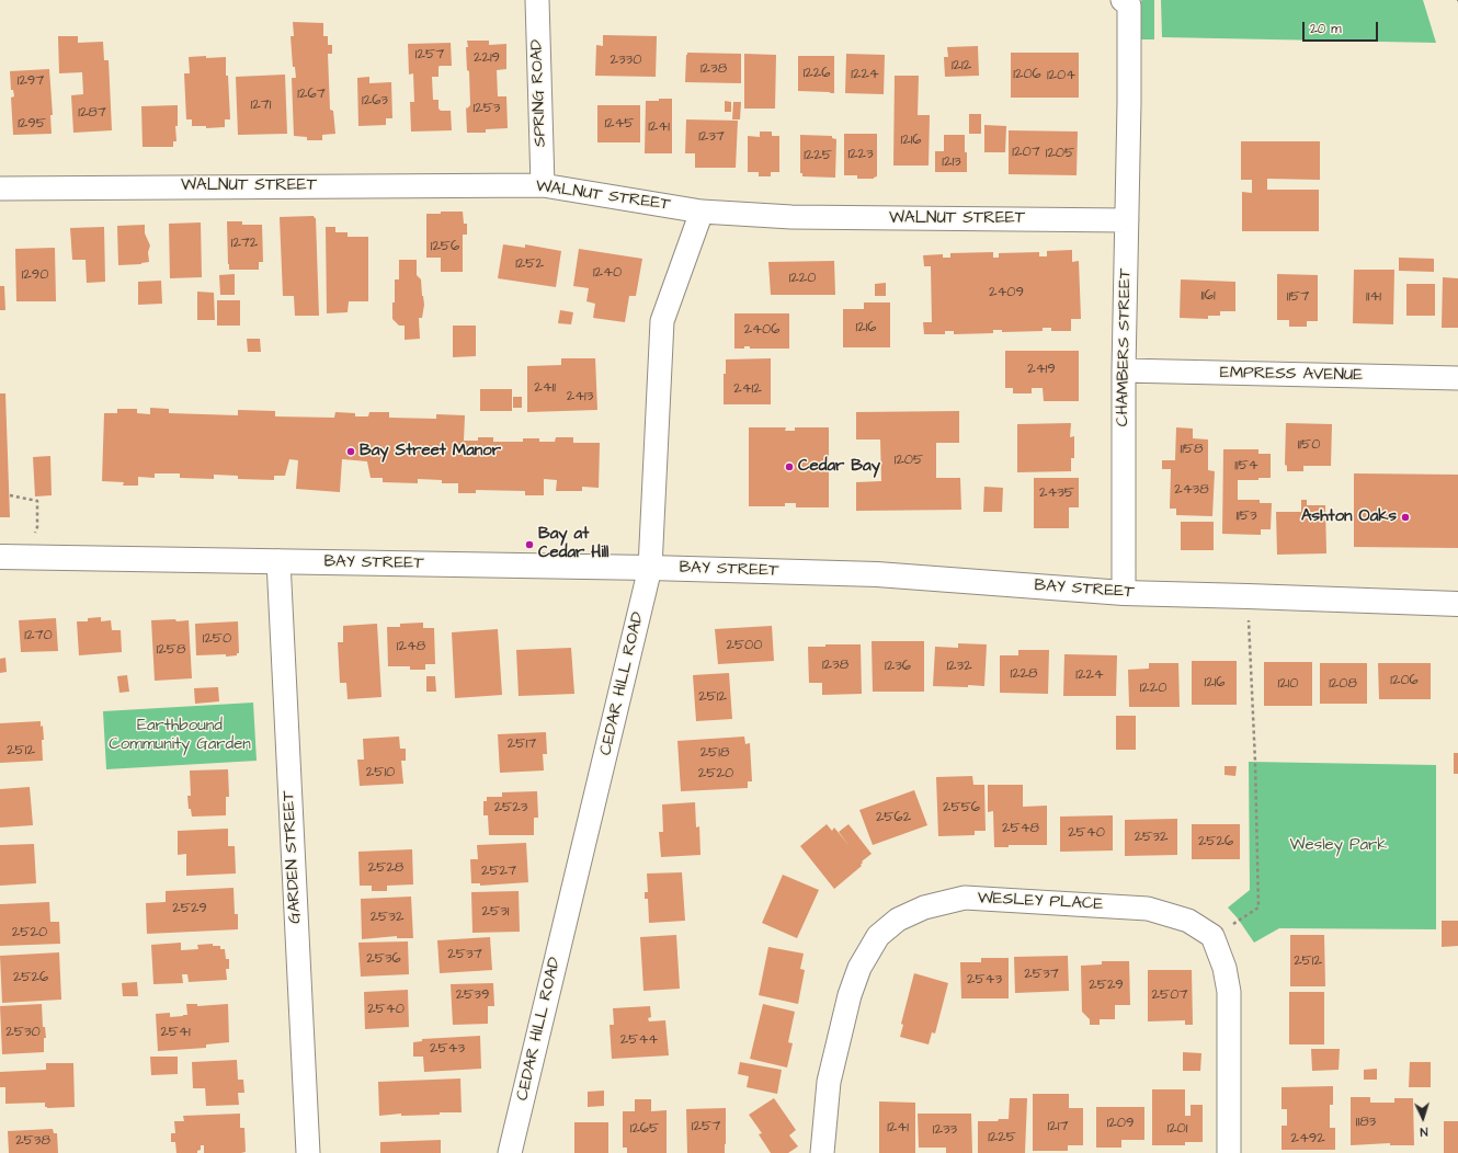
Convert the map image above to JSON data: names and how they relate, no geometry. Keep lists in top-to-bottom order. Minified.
{"streets":{"main road":["BAY STREET"],"street":["SPRING ROAD","WALNUT STREET","CHAMBERS STREET","EMPRESS AVENUE","CEDAR HILL ROAD","GARDEN STREET","WESLEY PLACE"]},"crossings":[["SPRING ROAD","WALNUT STREET"],["WALNUT STREET","CHAMBERS STREET"],["WALNUT STREET","CEDAR HILL ROAD"],["CHAMBERS STREET","EMPRESS AVENUE"],["CHAMBERS STREET","BAY STREET"],["BAY STREET","CEDAR HILL ROAD"],["BAY STREET","GARDEN STREET"]],"parks":["Earthbound Community Garden","Wesley Park"],"places":["Bay Street Manor","Cedar Bay","Ashton Oaks","Bay at Cedar Hill"],"house_numbers":["1257","2219","2330","1212","1238","1226","1224","1206","1204","1297","1267","1263","1271","1253","1287","1295","1245","1241","1237","1216","1207","1205","1223","1225","1213","1272","1256","1252","1240","1290","1220","2409","1161","1157","1141","1216","2406","2419","2411","2412","2413","1150","1158","1205","1154","2438","2435","1153","1270","1250","2500","1248","1258","1238","1236","1232","1228","1224","1206","1216","1210","1208","1220","2512","2517","2512","2518","2510","2520","2523","2556","2562","2548","2540","2532","2526","2528","2527","2529","2531","2532","2520","2537","2536","2512","2537","2526","2543","2529","2539","2507","2540","2530","2541","2544","2543","1183","1209","1257","1217","1241","1265","1201","1233","1225","2492","2538"],"scale_bar":"20 m","north":"bottom"}
